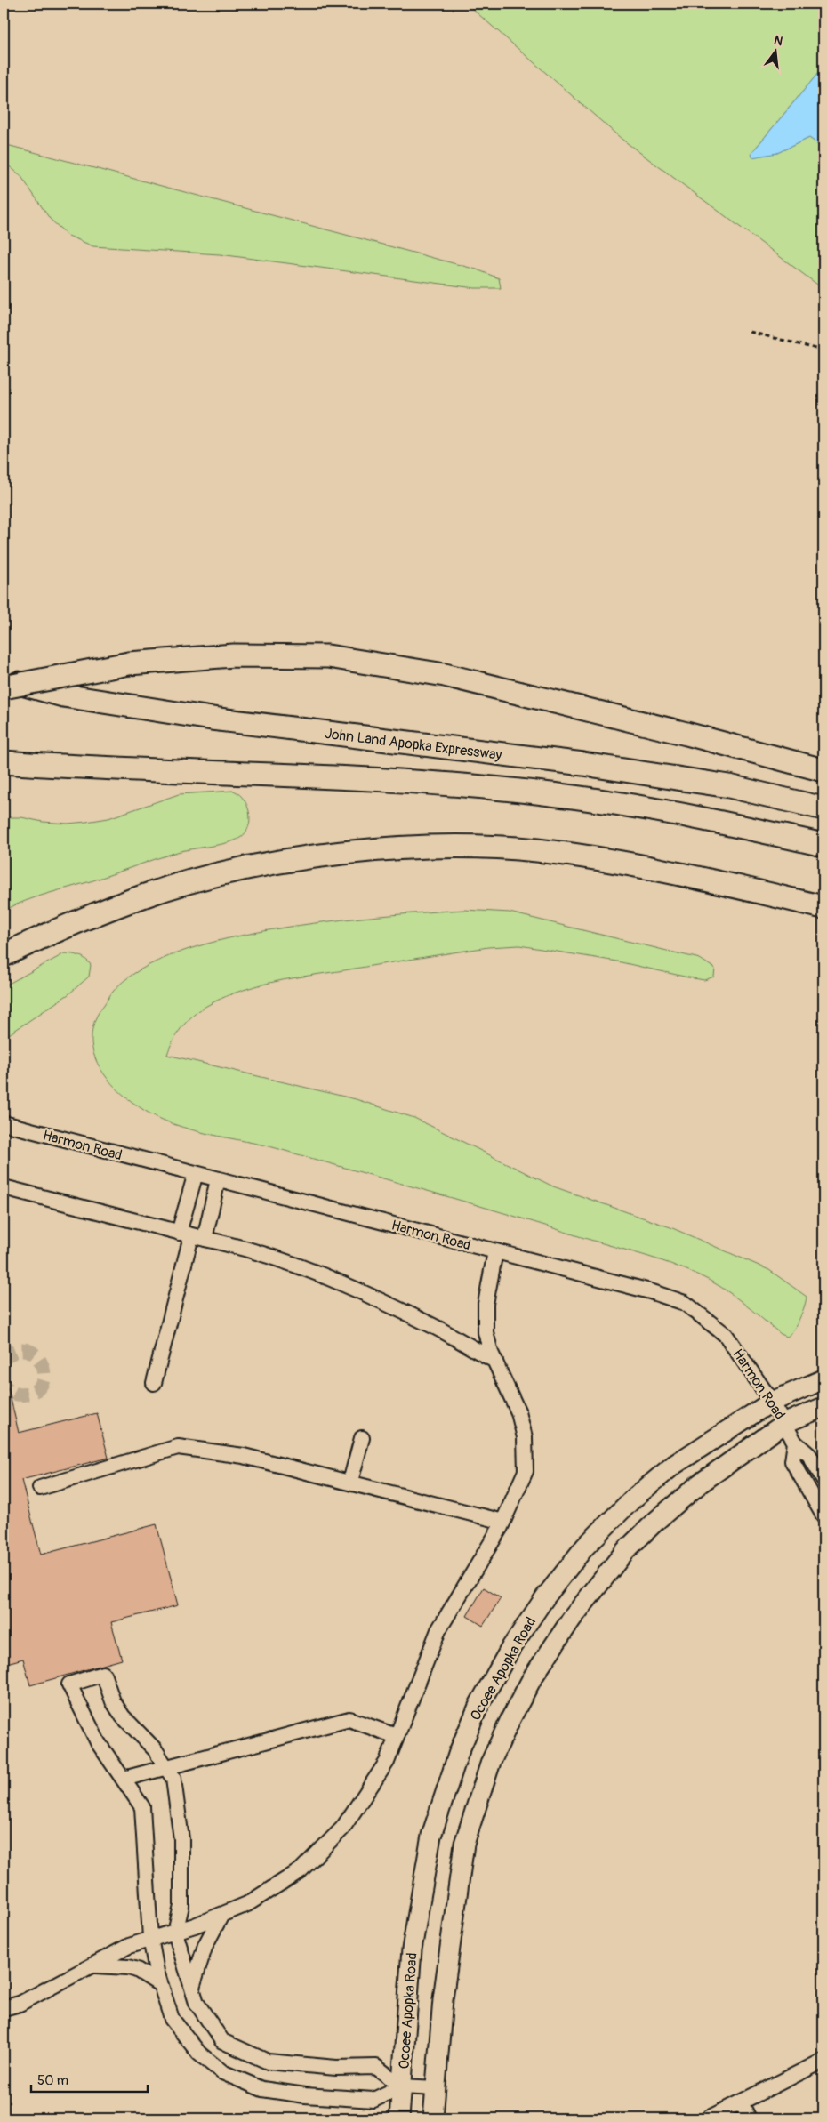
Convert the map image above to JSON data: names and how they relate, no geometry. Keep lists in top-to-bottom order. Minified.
{"streets":{"highway":["John Land Apopka Expressway"],"main road":["Ocoee Apopka Road"],"street":["Harmon Road"]},"crossings":[["Harmon Road","Ocoee Apopka Road"]],"scale_bar":"50 m","north":"top"}
